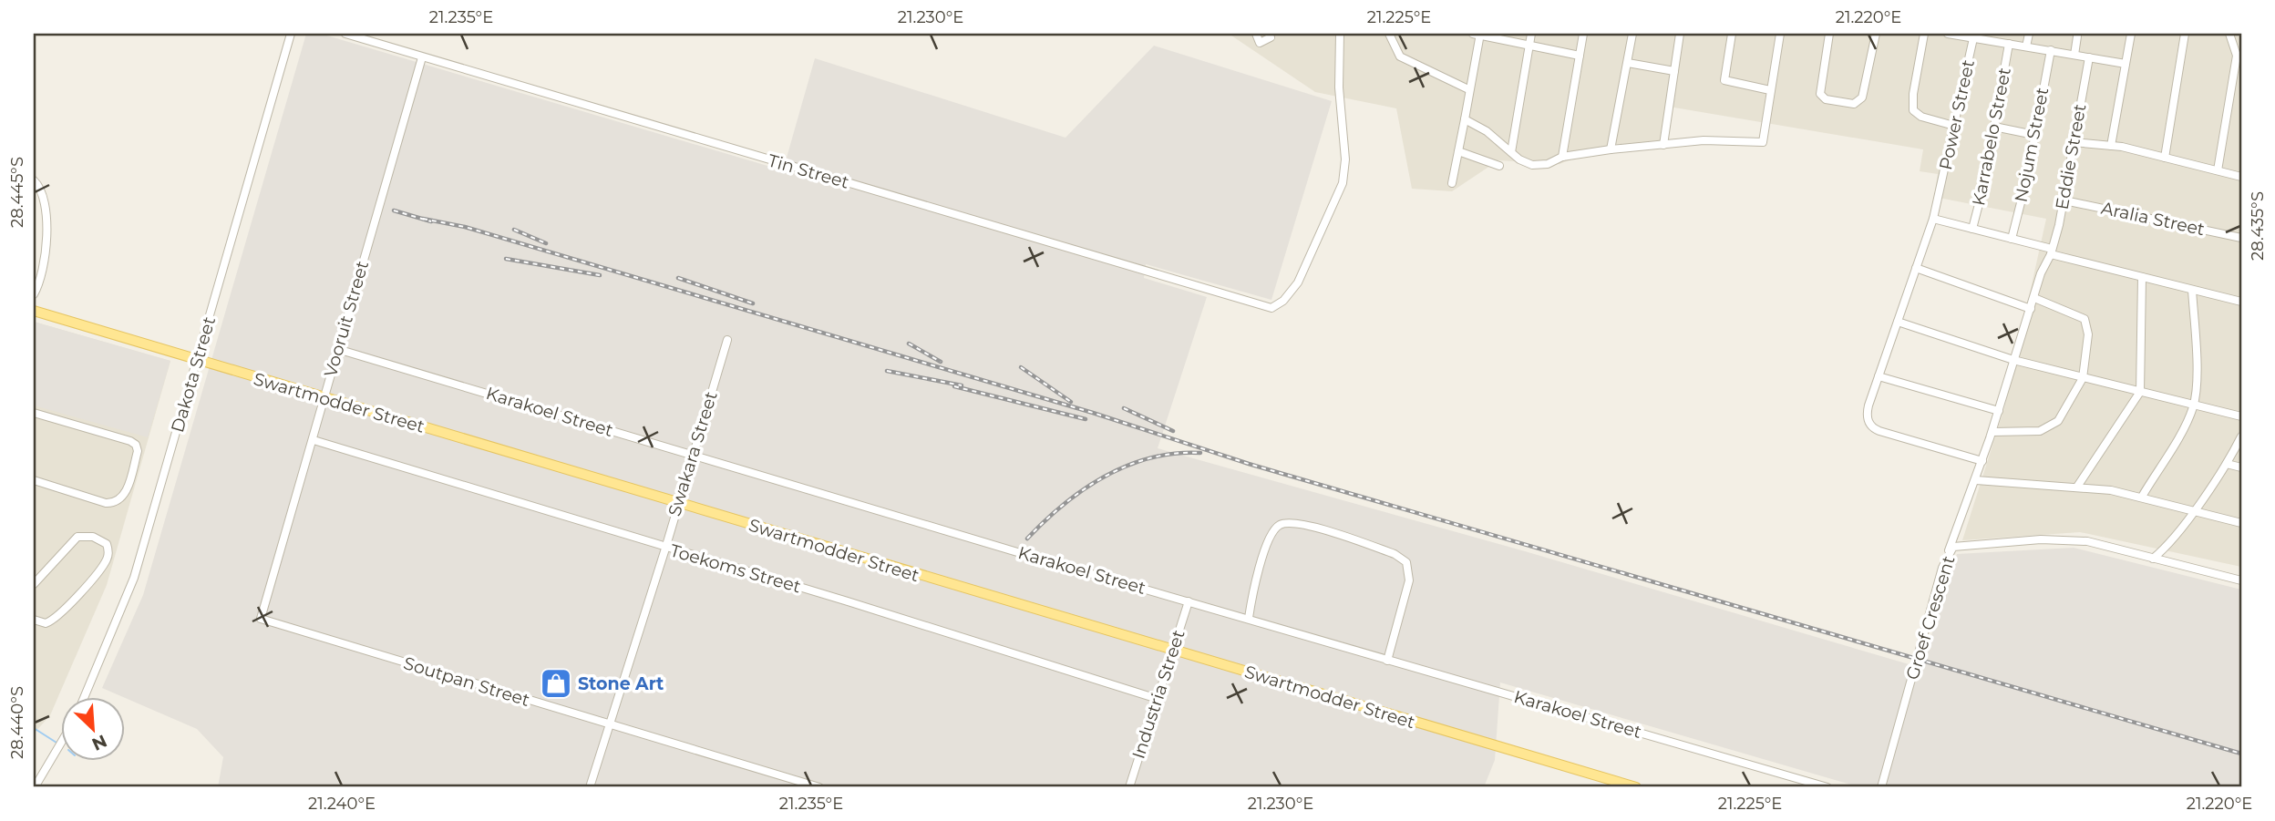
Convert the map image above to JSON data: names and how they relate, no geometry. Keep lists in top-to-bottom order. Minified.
{"streets":{"main road":["Swartmodder Street"],"street":["Power Street","Karrabelo Street","Nojum Street","Eddie Street","Tin Street","Aralia Street","Vooruit Street","Dakota Street","Karakoel Street","Swakara Street","Toekoms Street","Groef Crescent","Soutpan Street","Industria Street"]},"crossings":[["Power Street","Eddie Street"],["Eddie Street","Aralia Street"],["Eddie Street","Groef Crescent"],["Tin Street","Vooruit Street"],["Vooruit Street","Swartmodder Street"],["Vooruit Street","Karakoel Street"],["Vooruit Street","Toekoms Street"],["Vooruit Street","Soutpan Street"],["Dakota Street","Swartmodder Street"],["Swartmodder Street","Swakara Street"],["Swartmodder Street","Industria Street"],["Karakoel Street","Swakara Street"],["Karakoel Street","Industria Street"],["Swakara Street","Toekoms Street"],["Swakara Street","Soutpan Street"],["Toekoms Street","Industria Street"]],"places":{"shop":["Stone Art"]},"north":"bottom right","coordinates":["21.235°E","21.230°E","21.225°E","21.220°E","28.445°S","28.435°S","28.440°S","21.240°E"]}
